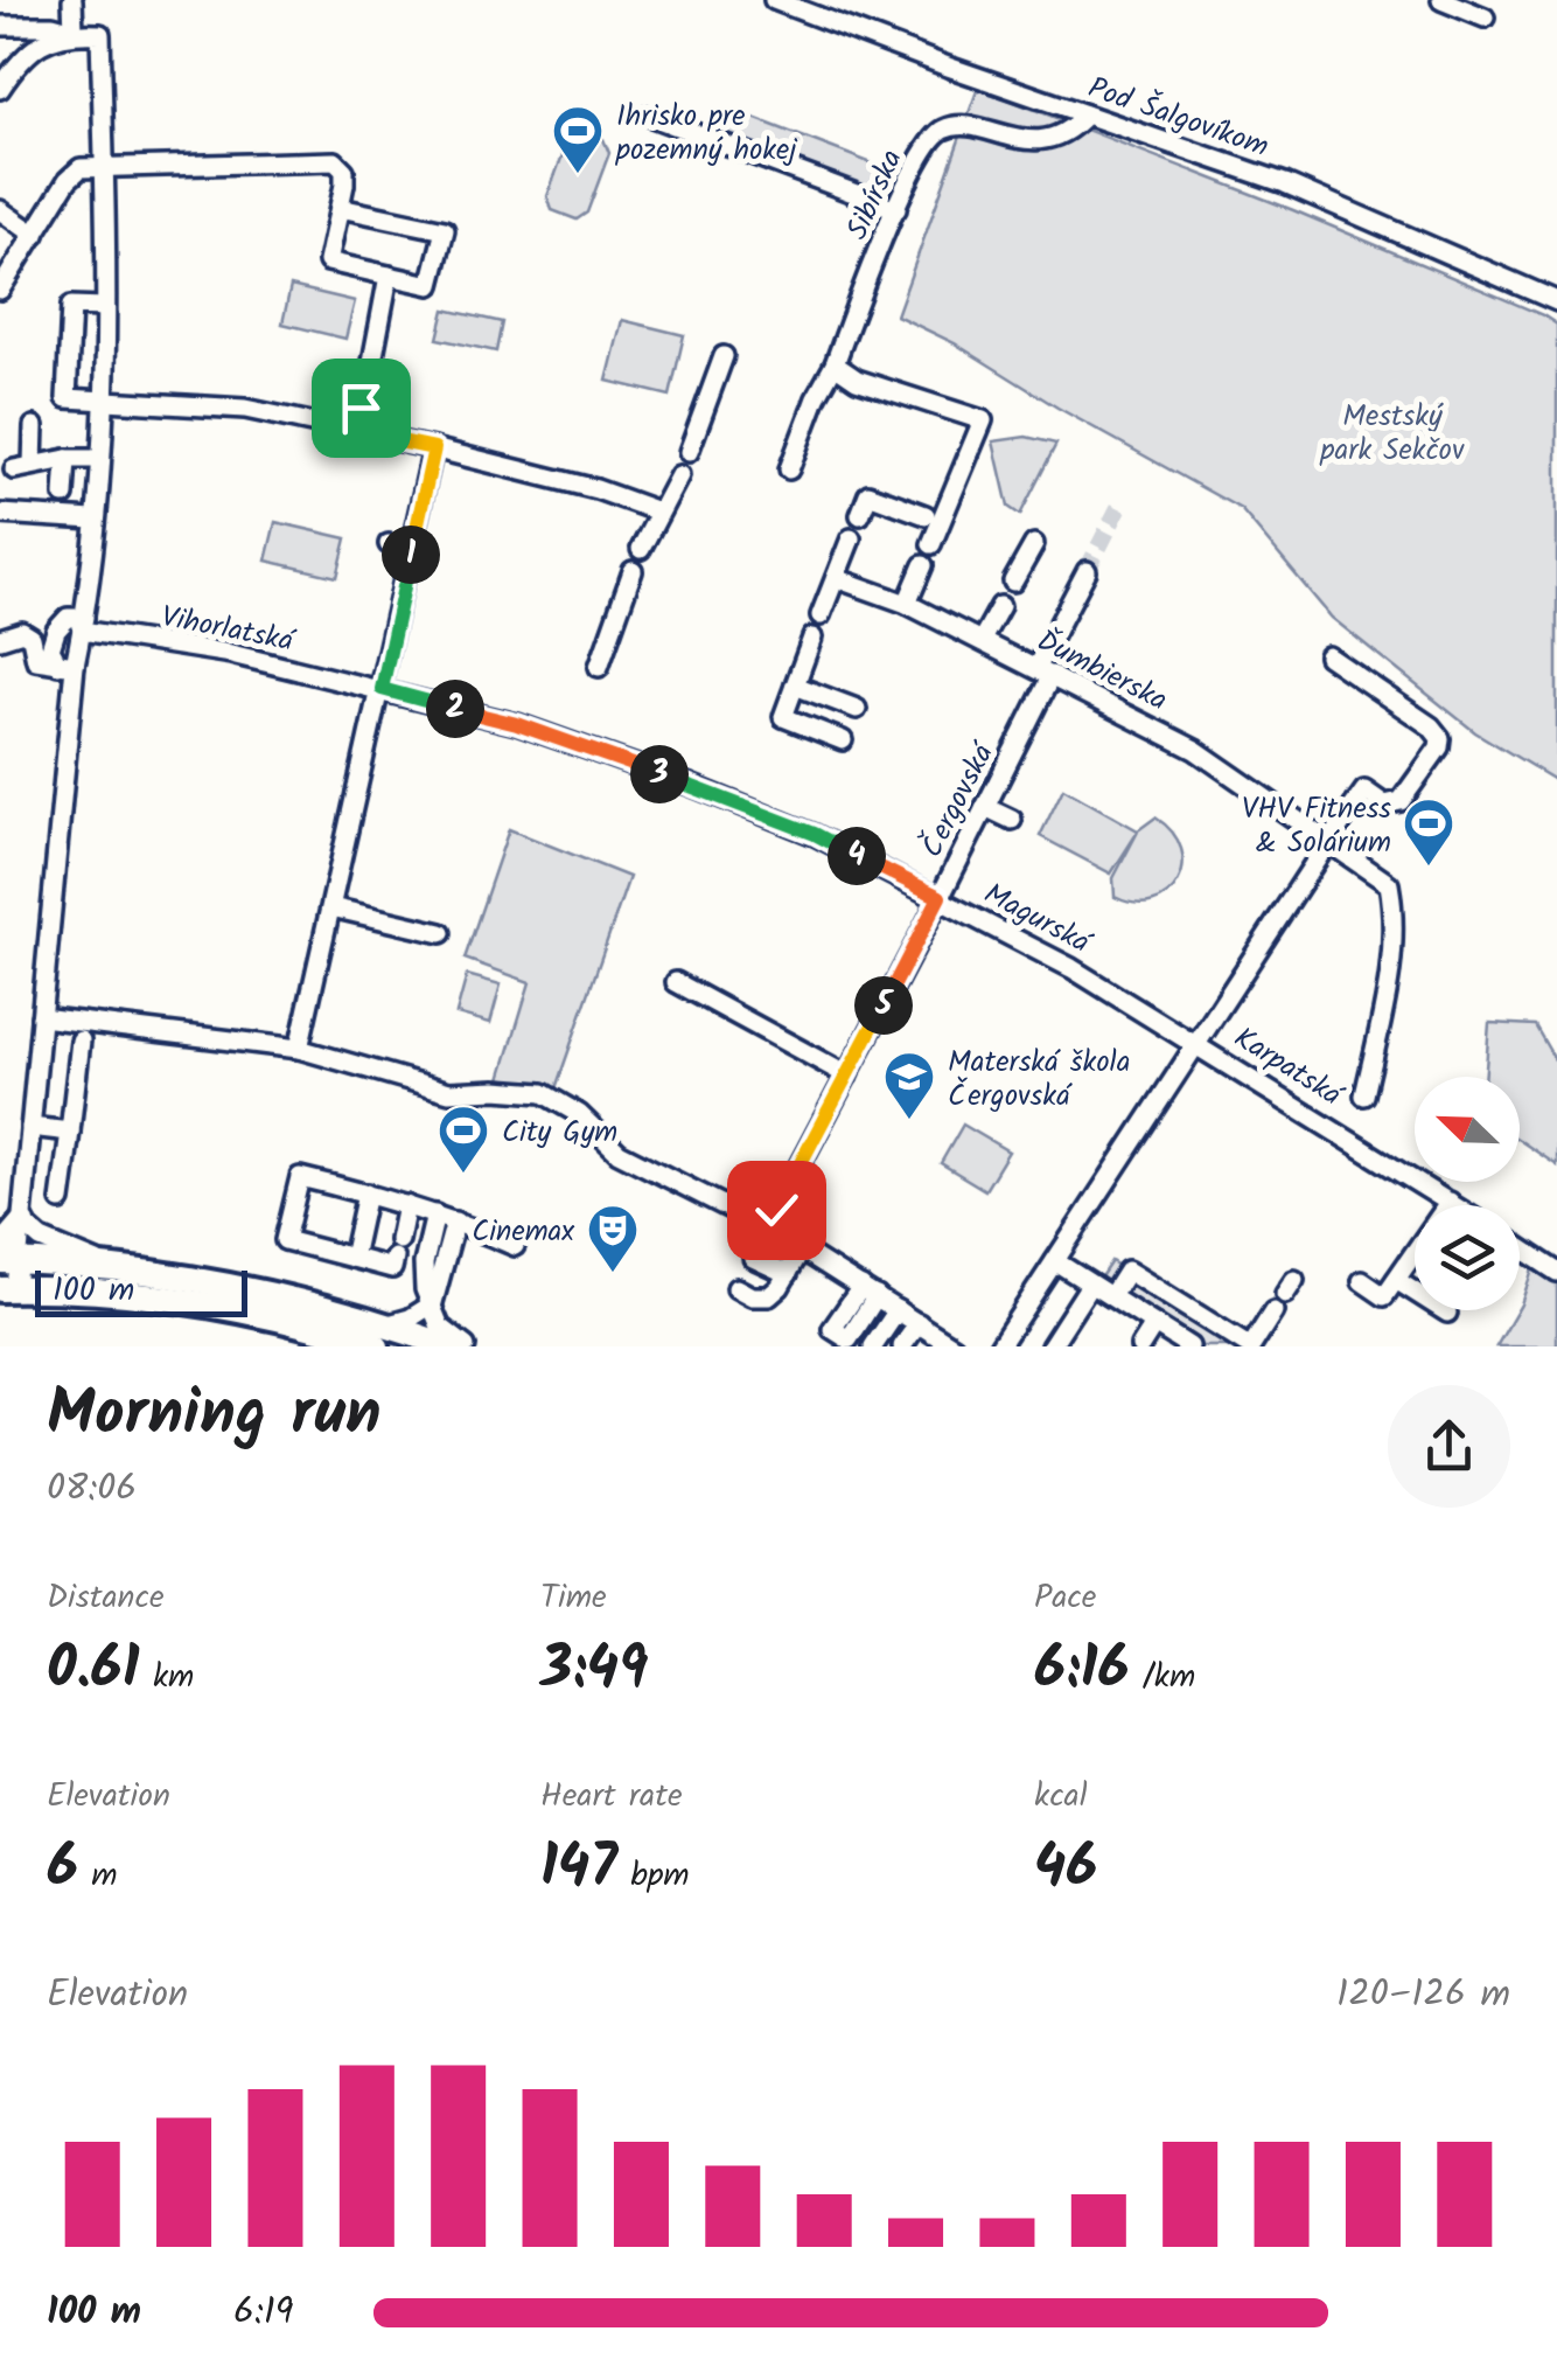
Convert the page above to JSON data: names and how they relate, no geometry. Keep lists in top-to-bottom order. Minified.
{"streets":{"street":["Pod Šalgovíkom","Sibírska","Vihorlatská","Ďumbierska","Čergovská","Magurská","Karpatská"]},"crossings":[["Pod Šalgovíkom","Sibírska"],["Vihorlatská","Magurská"],["Ďumbierska","Čergovská"],["Čergovská","Magurská"],["Magurská","Karpatská"]],"parks":["Mestský park Sekčov"],"places":{"sports":["Ihrisko pre pozemný hokej","VHV Fitness & Solárium","City Gym"],"school or university":["Materská škola Čergovská"],"theatre":["Cinemax"]},"scale_bar":"100 m","north":"top left","page":{"pins":["1","2","3","4","5"],"scale":"100 m","heading":["Morning run","08:06"],"stats":[["Distance","0.61 km"],["Time","3:49"],["Pace","6:16 /km"],["Elevation","6 m"],["Heart rate","147 bpm"],["kcal","46"]],"chart":["Elevation","120–126 m"],"list":[{"name":"100 m","note":"6:19"}]}}
